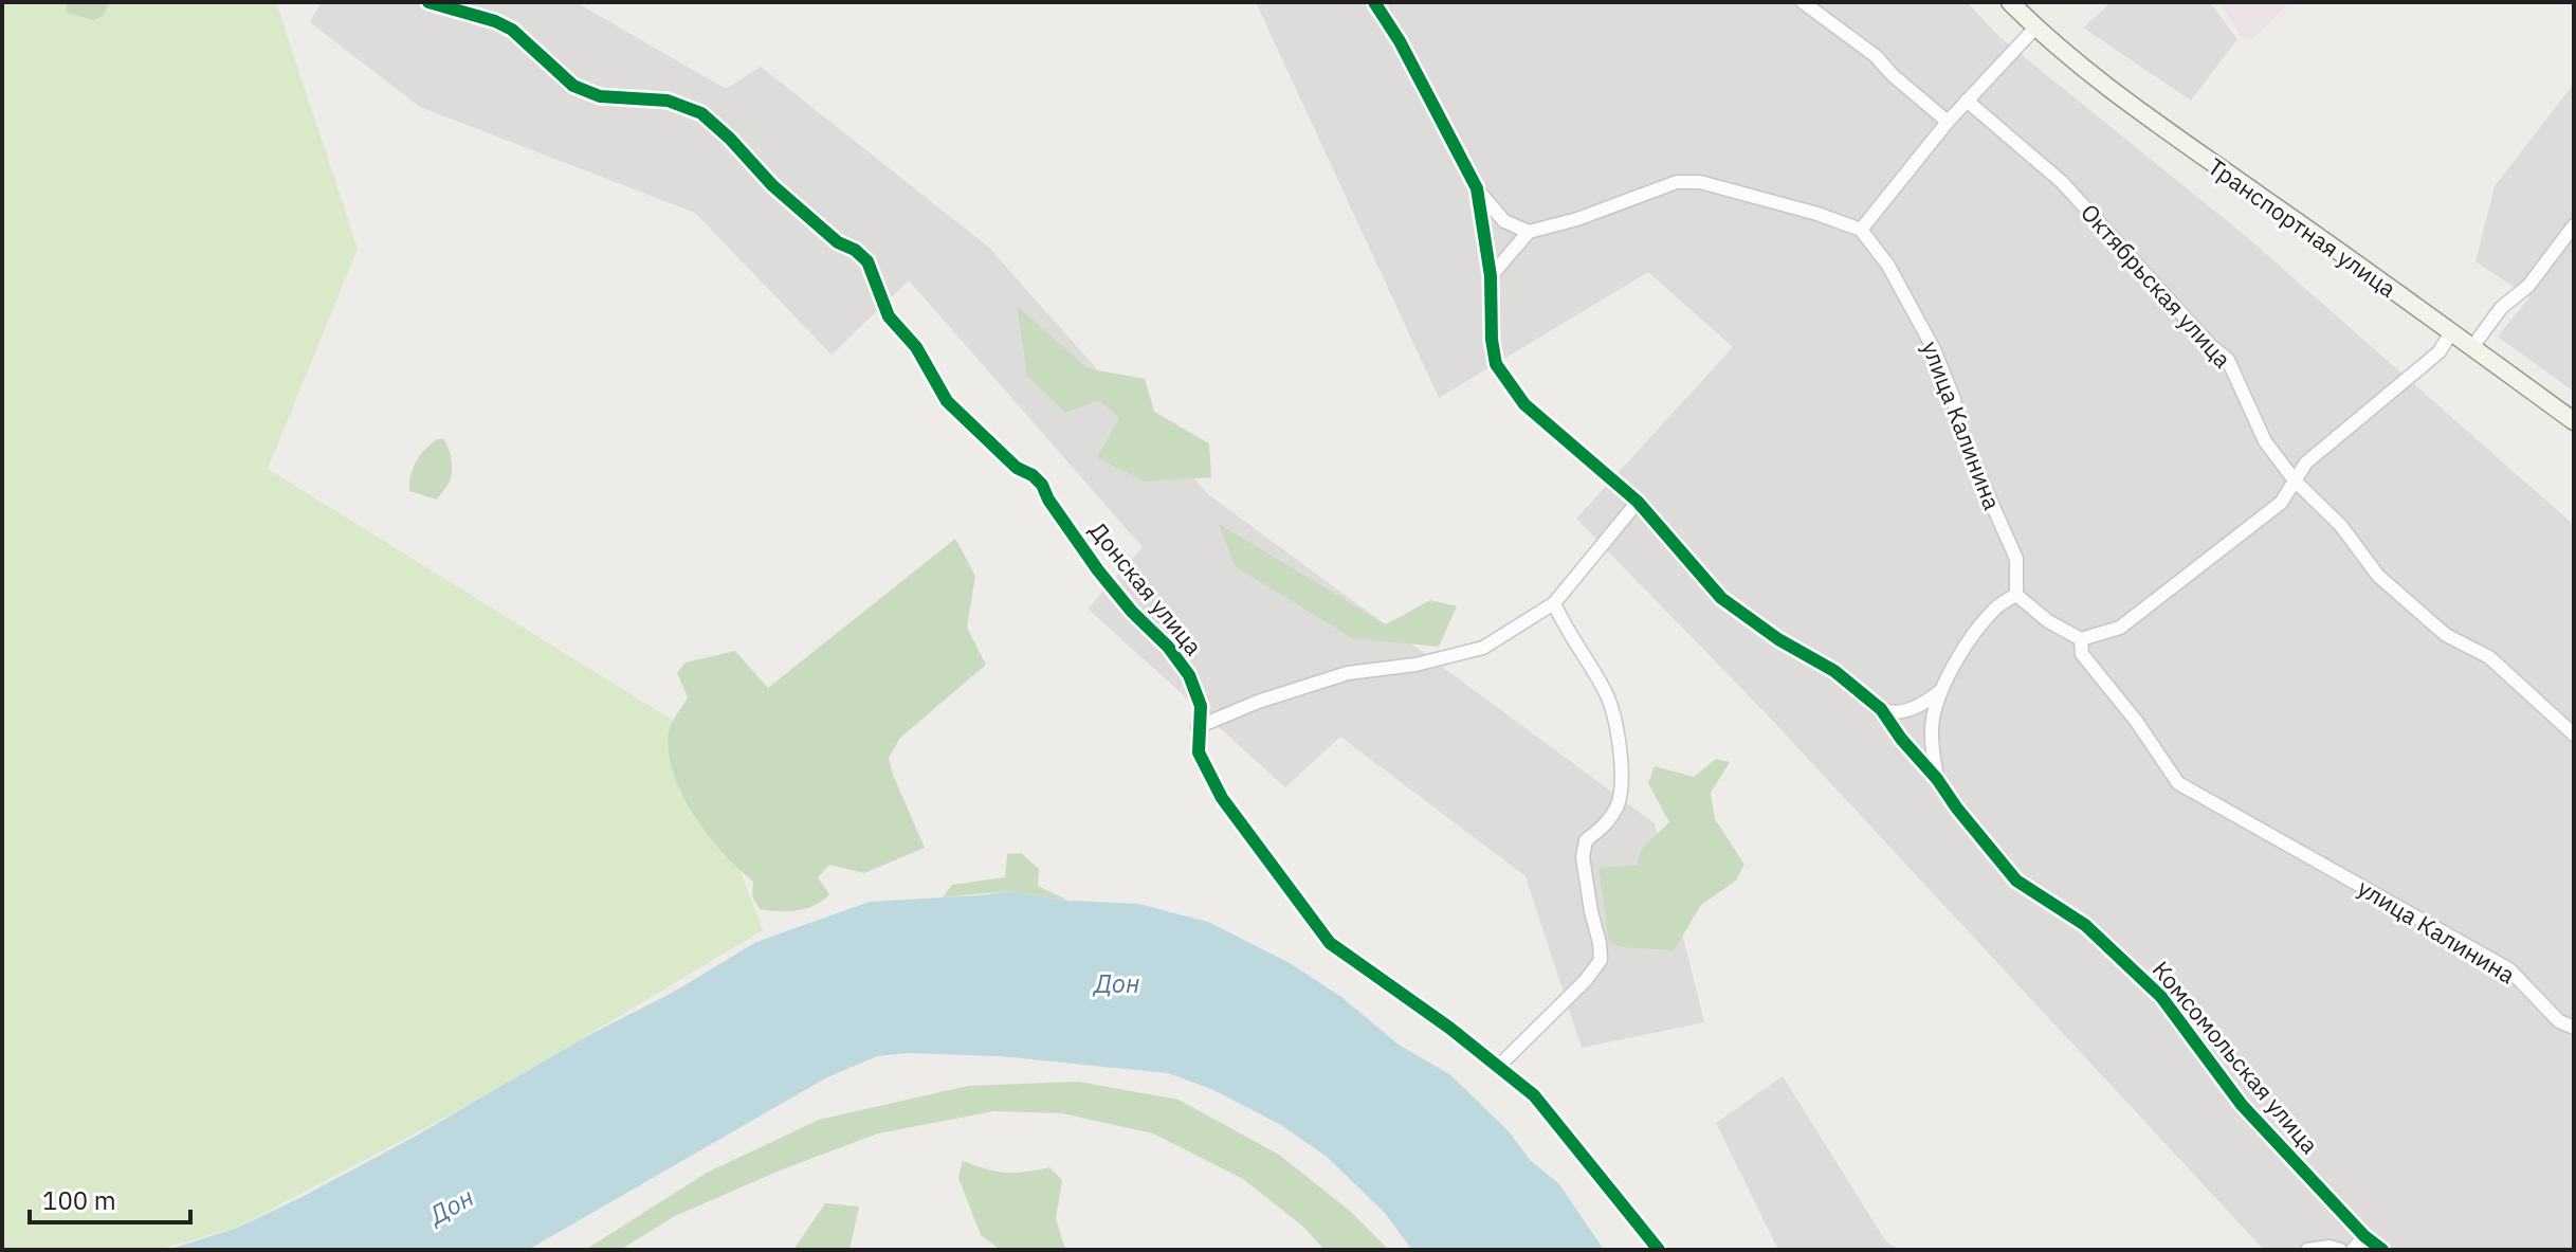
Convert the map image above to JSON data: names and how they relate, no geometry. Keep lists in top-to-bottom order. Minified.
{"streets":{"main road":["Транспортная улица"],"street":["Октябрьская улица","улица Калинина","Донская улица","Комсомольская улица"]},"water":["Дон"],"scale_bar":"100 m"}
